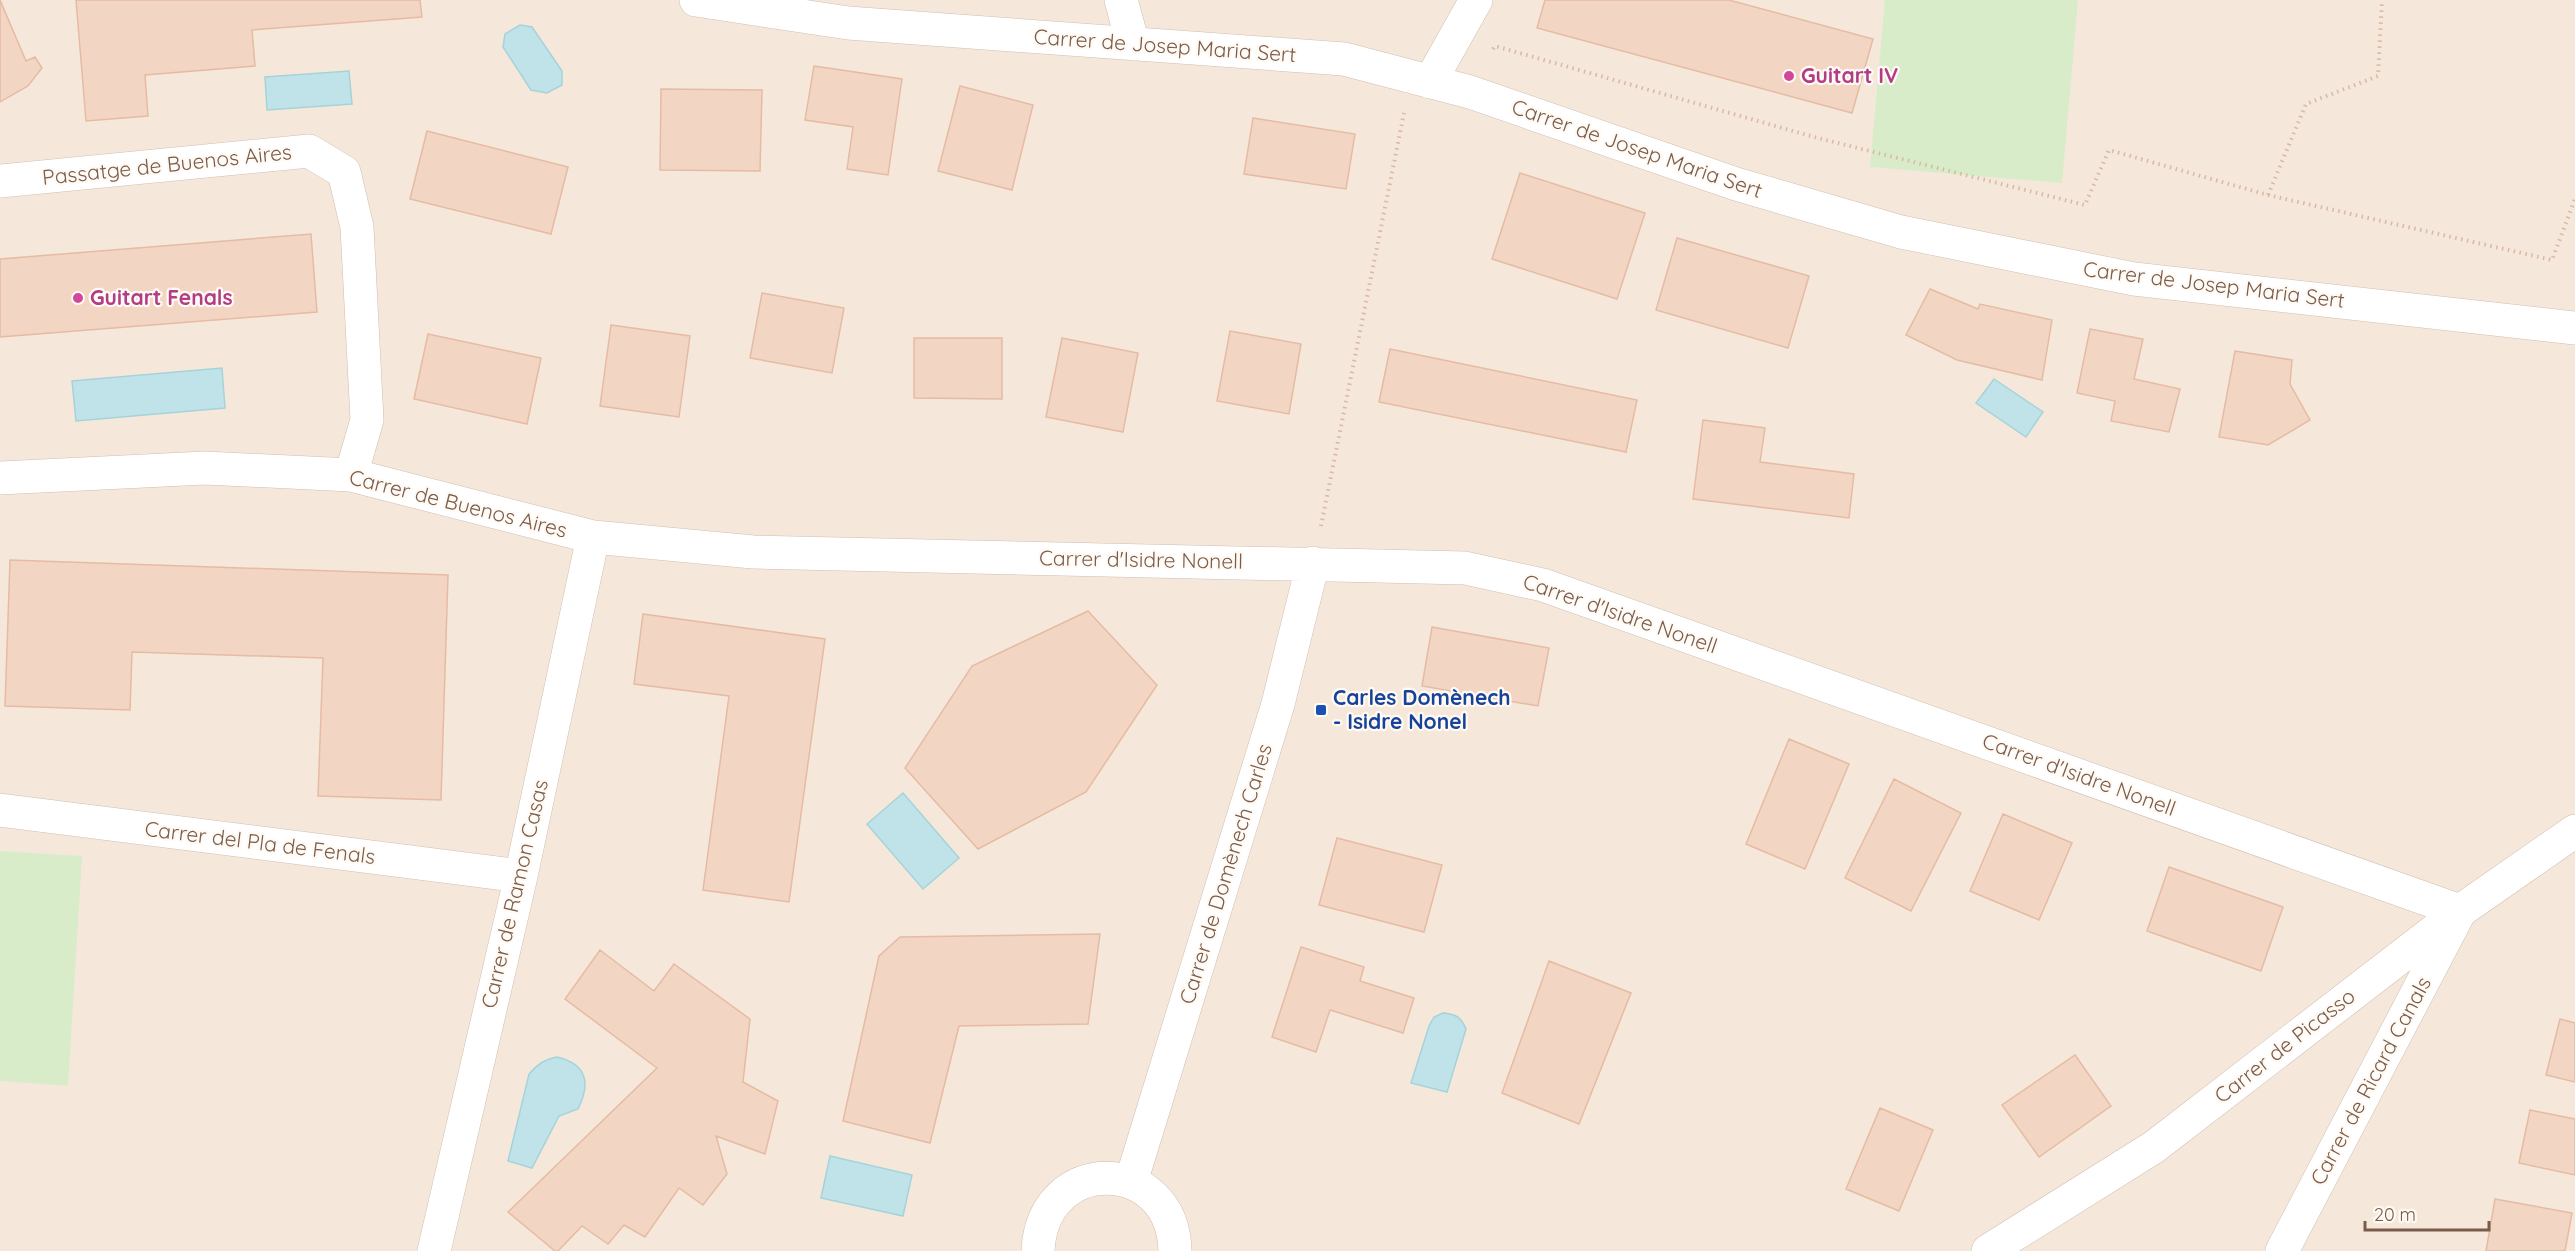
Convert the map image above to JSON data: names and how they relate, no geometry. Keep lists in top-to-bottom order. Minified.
{"streets":{"street":["Carrer de Josep Maria Sert","Passatge de Buenos Aires","Carrer de Buenos Aires","Carrer d'Isidre Nonell","Carrer del Pla de Fenals","Carrer de Domènech Carles","Carrer de Ramon Casas","Carrer de Picasso","Carrer de Ricard Canals"]},"crossings":[["Passatge de Buenos Aires","Carrer de Buenos Aires"],["Carrer de Buenos Aires","Carrer d'Isidre Nonell"],["Carrer de Buenos Aires","Carrer de Ramon Casas"],["Carrer d'Isidre Nonell","Carrer de Domènech Carles"],["Carrer d'Isidre Nonell","Carrer de Ramon Casas"],["Carrer d'Isidre Nonell","Carrer de Picasso"],["Carrer d'Isidre Nonell","Carrer de Ricard Canals"],["Carrer del Pla de Fenals","Carrer de Ramon Casas"],["Carrer de Picasso","Carrer de Ricard Canals"]],"places":{"other":["Guitart IV","Guitart Fenals"],"transit":["Carles Domènech - Isidre Nonel"]},"scale_bar":"20 m"}
